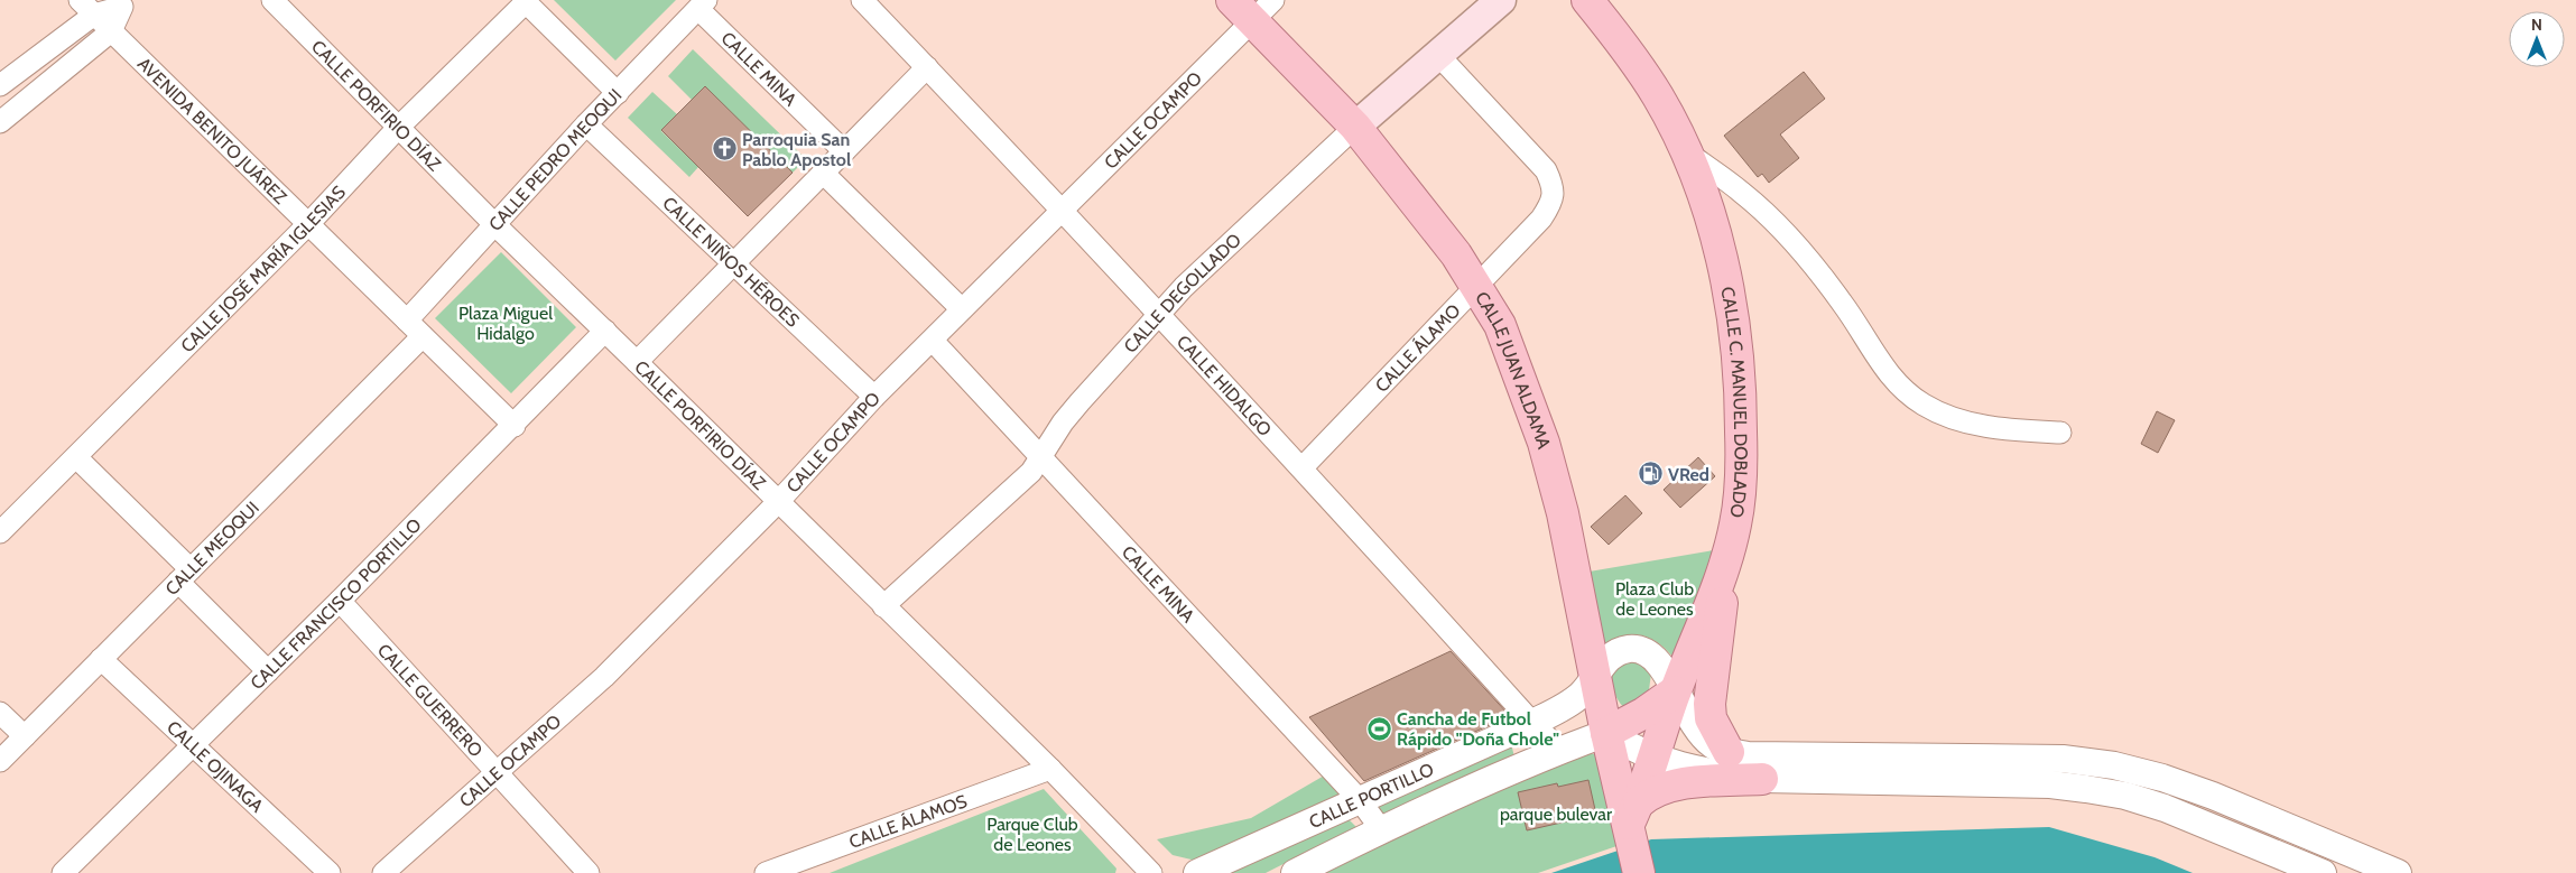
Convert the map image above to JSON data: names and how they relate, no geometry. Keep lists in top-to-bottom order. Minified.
{"streets":{"main road":["CALLE DEGOLLADO","CALLE JUAN ALDAMA","CALLE C. MANUEL DOBLADO"],"street":["CALLE MINA","CALLE PORFIRIO DÍAZ","CALLE OCAMPO","AVENIDA BENITO JUÁREZ","CALLE PEDRO MEOQUI","CALLE NIÑOS HÉROES","CALLE JOSÉ MARÍA IGLESIAS","CALLE ÁLAMO","CALLE HIDALGO","CALLE MEOQUI","CALLE FRANCISCO PORTILLO","CALLE GUERRERO","CALLE OJINAGA","CALLE PORTILLO","CALLE ÁLAMOS"]},"crossings":[["CALLE MINA","CALLE OCAMPO"],["CALLE MINA","CALLE PEDRO MEOQUI"],["CALLE MINA","CALLE DEGOLLADO"],["CALLE MINA","CALLE PORTILLO"],["CALLE PORFIRIO DÍAZ","CALLE OCAMPO"],["CALLE PORFIRIO DÍAZ","CALLE PEDRO MEOQUI"],["CALLE PORFIRIO DÍAZ","CALLE JOSÉ MARÍA IGLESIAS"],["CALLE PORFIRIO DÍAZ","CALLE DEGOLLADO"],["CALLE PORFIRIO DÍAZ","CALLE FRANCISCO PORTILLO"],["CALLE PORFIRIO DÍAZ","CALLE ÁLAMOS"],["CALLE OCAMPO","CALLE NIÑOS HÉROES"],["CALLE OCAMPO","CALLE JUAN ALDAMA"],["CALLE OCAMPO","CALLE HIDALGO"],["CALLE OCAMPO","CALLE GUERRERO"],["AVENIDA BENITO JUÁREZ","CALLE PEDRO MEOQUI"],["AVENIDA BENITO JUÁREZ","CALLE JOSÉ MARÍA IGLESIAS"],["AVENIDA BENITO JUÁREZ","CALLE MEOQUI"],["AVENIDA BENITO JUÁREZ","CALLE FRANCISCO PORTILLO"],["CALLE PEDRO MEOQUI","CALLE NIÑOS HÉROES"],["CALLE DEGOLLADO","CALLE ÁLAMO"],["CALLE DEGOLLADO","CALLE JUAN ALDAMA"],["CALLE DEGOLLADO","CALLE HIDALGO"],["CALLE ÁLAMO","CALLE JUAN ALDAMA"],["CALLE ÁLAMO","CALLE HIDALGO"],["CALLE JUAN ALDAMA","CALLE C. MANUEL DOBLADO"],["CALLE JUAN ALDAMA","CALLE PORTILLO"],["CALLE HIDALGO","CALLE PORTILLO"],["CALLE C. MANUEL DOBLADO","CALLE PORTILLO"],["CALLE MEOQUI","CALLE OJINAGA"],["CALLE FRANCISCO PORTILLO","CALLE GUERRERO"],["CALLE FRANCISCO PORTILLO","CALLE OJINAGA"]],"parks":["Plaza Miguel Hidalgo","Plaza Club de Leones","parque bulevar","Parque Club de Leones"],"places":{"church":["Parroquia San Pablo Apostol"],"fuel station":["VRed"],"sports":["Cancha de Futbol Rápido \"Doña Chole\""]},"north":"top"}
